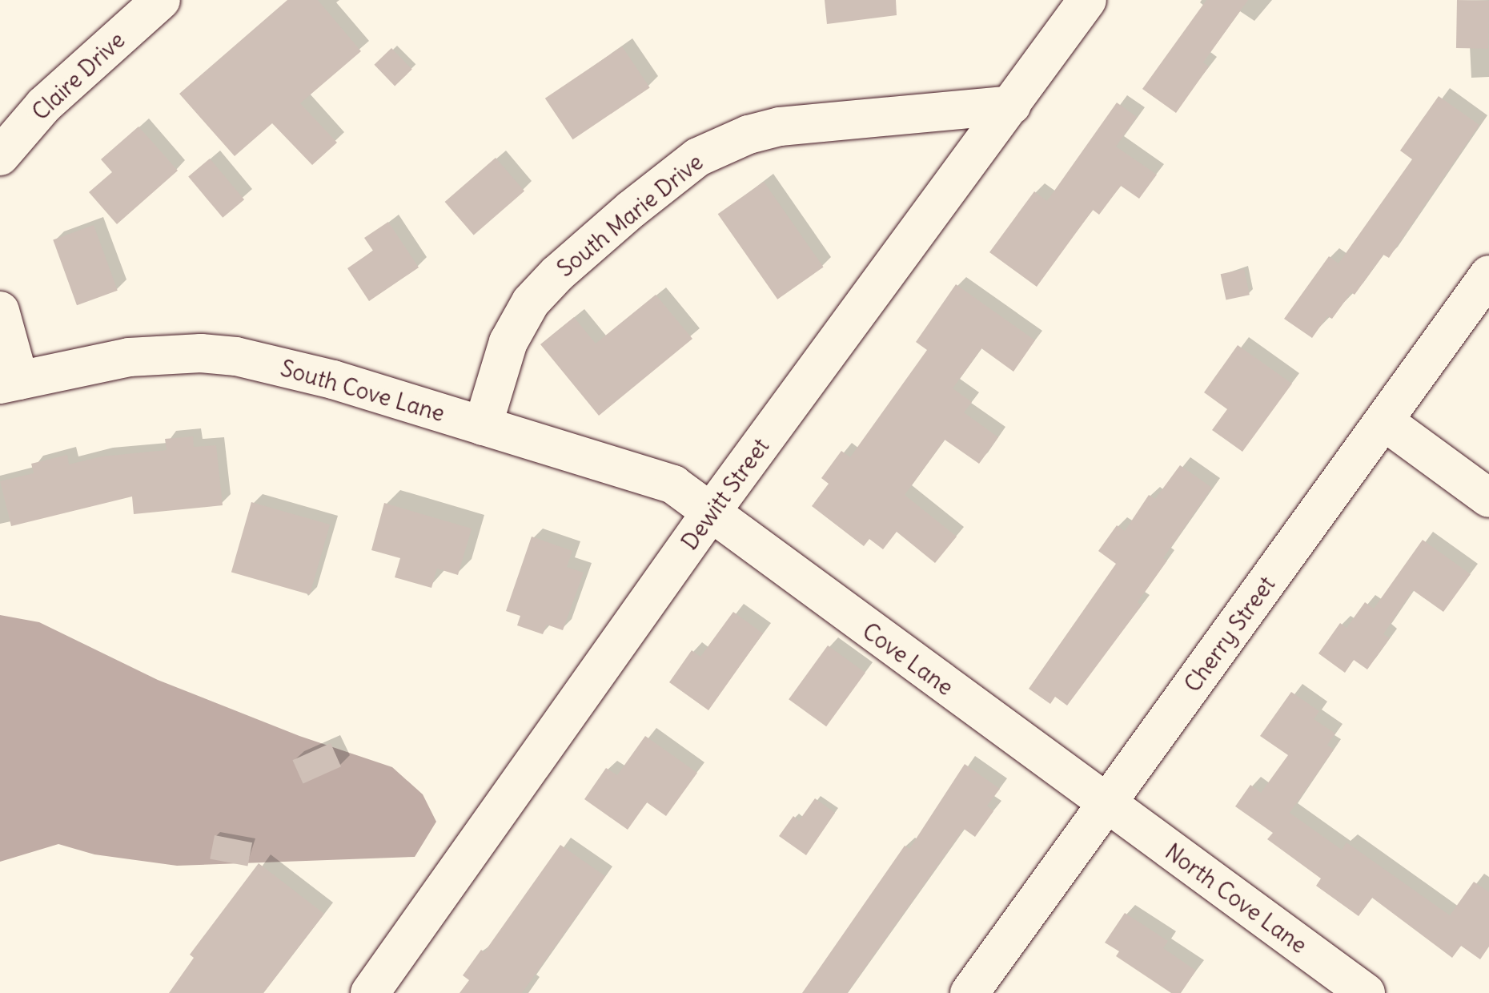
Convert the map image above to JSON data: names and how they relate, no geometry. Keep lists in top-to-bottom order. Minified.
{"streets":{"street":["Claire Drive","South Marie Drive","South Cove Lane","Dewitt Street","Cherry Street","Cove Lane","North Cove Lane"]},"crossings":[["South Marie Drive","South Cove Lane"],["South Marie Drive","Dewitt Street"],["South Cove Lane","Dewitt Street"],["South Cove Lane","Cove Lane"],["Dewitt Street","Cove Lane"],["Cherry Street","Cove Lane"],["Cherry Street","North Cove Lane"],["Cove Lane","North Cove Lane"]]}
